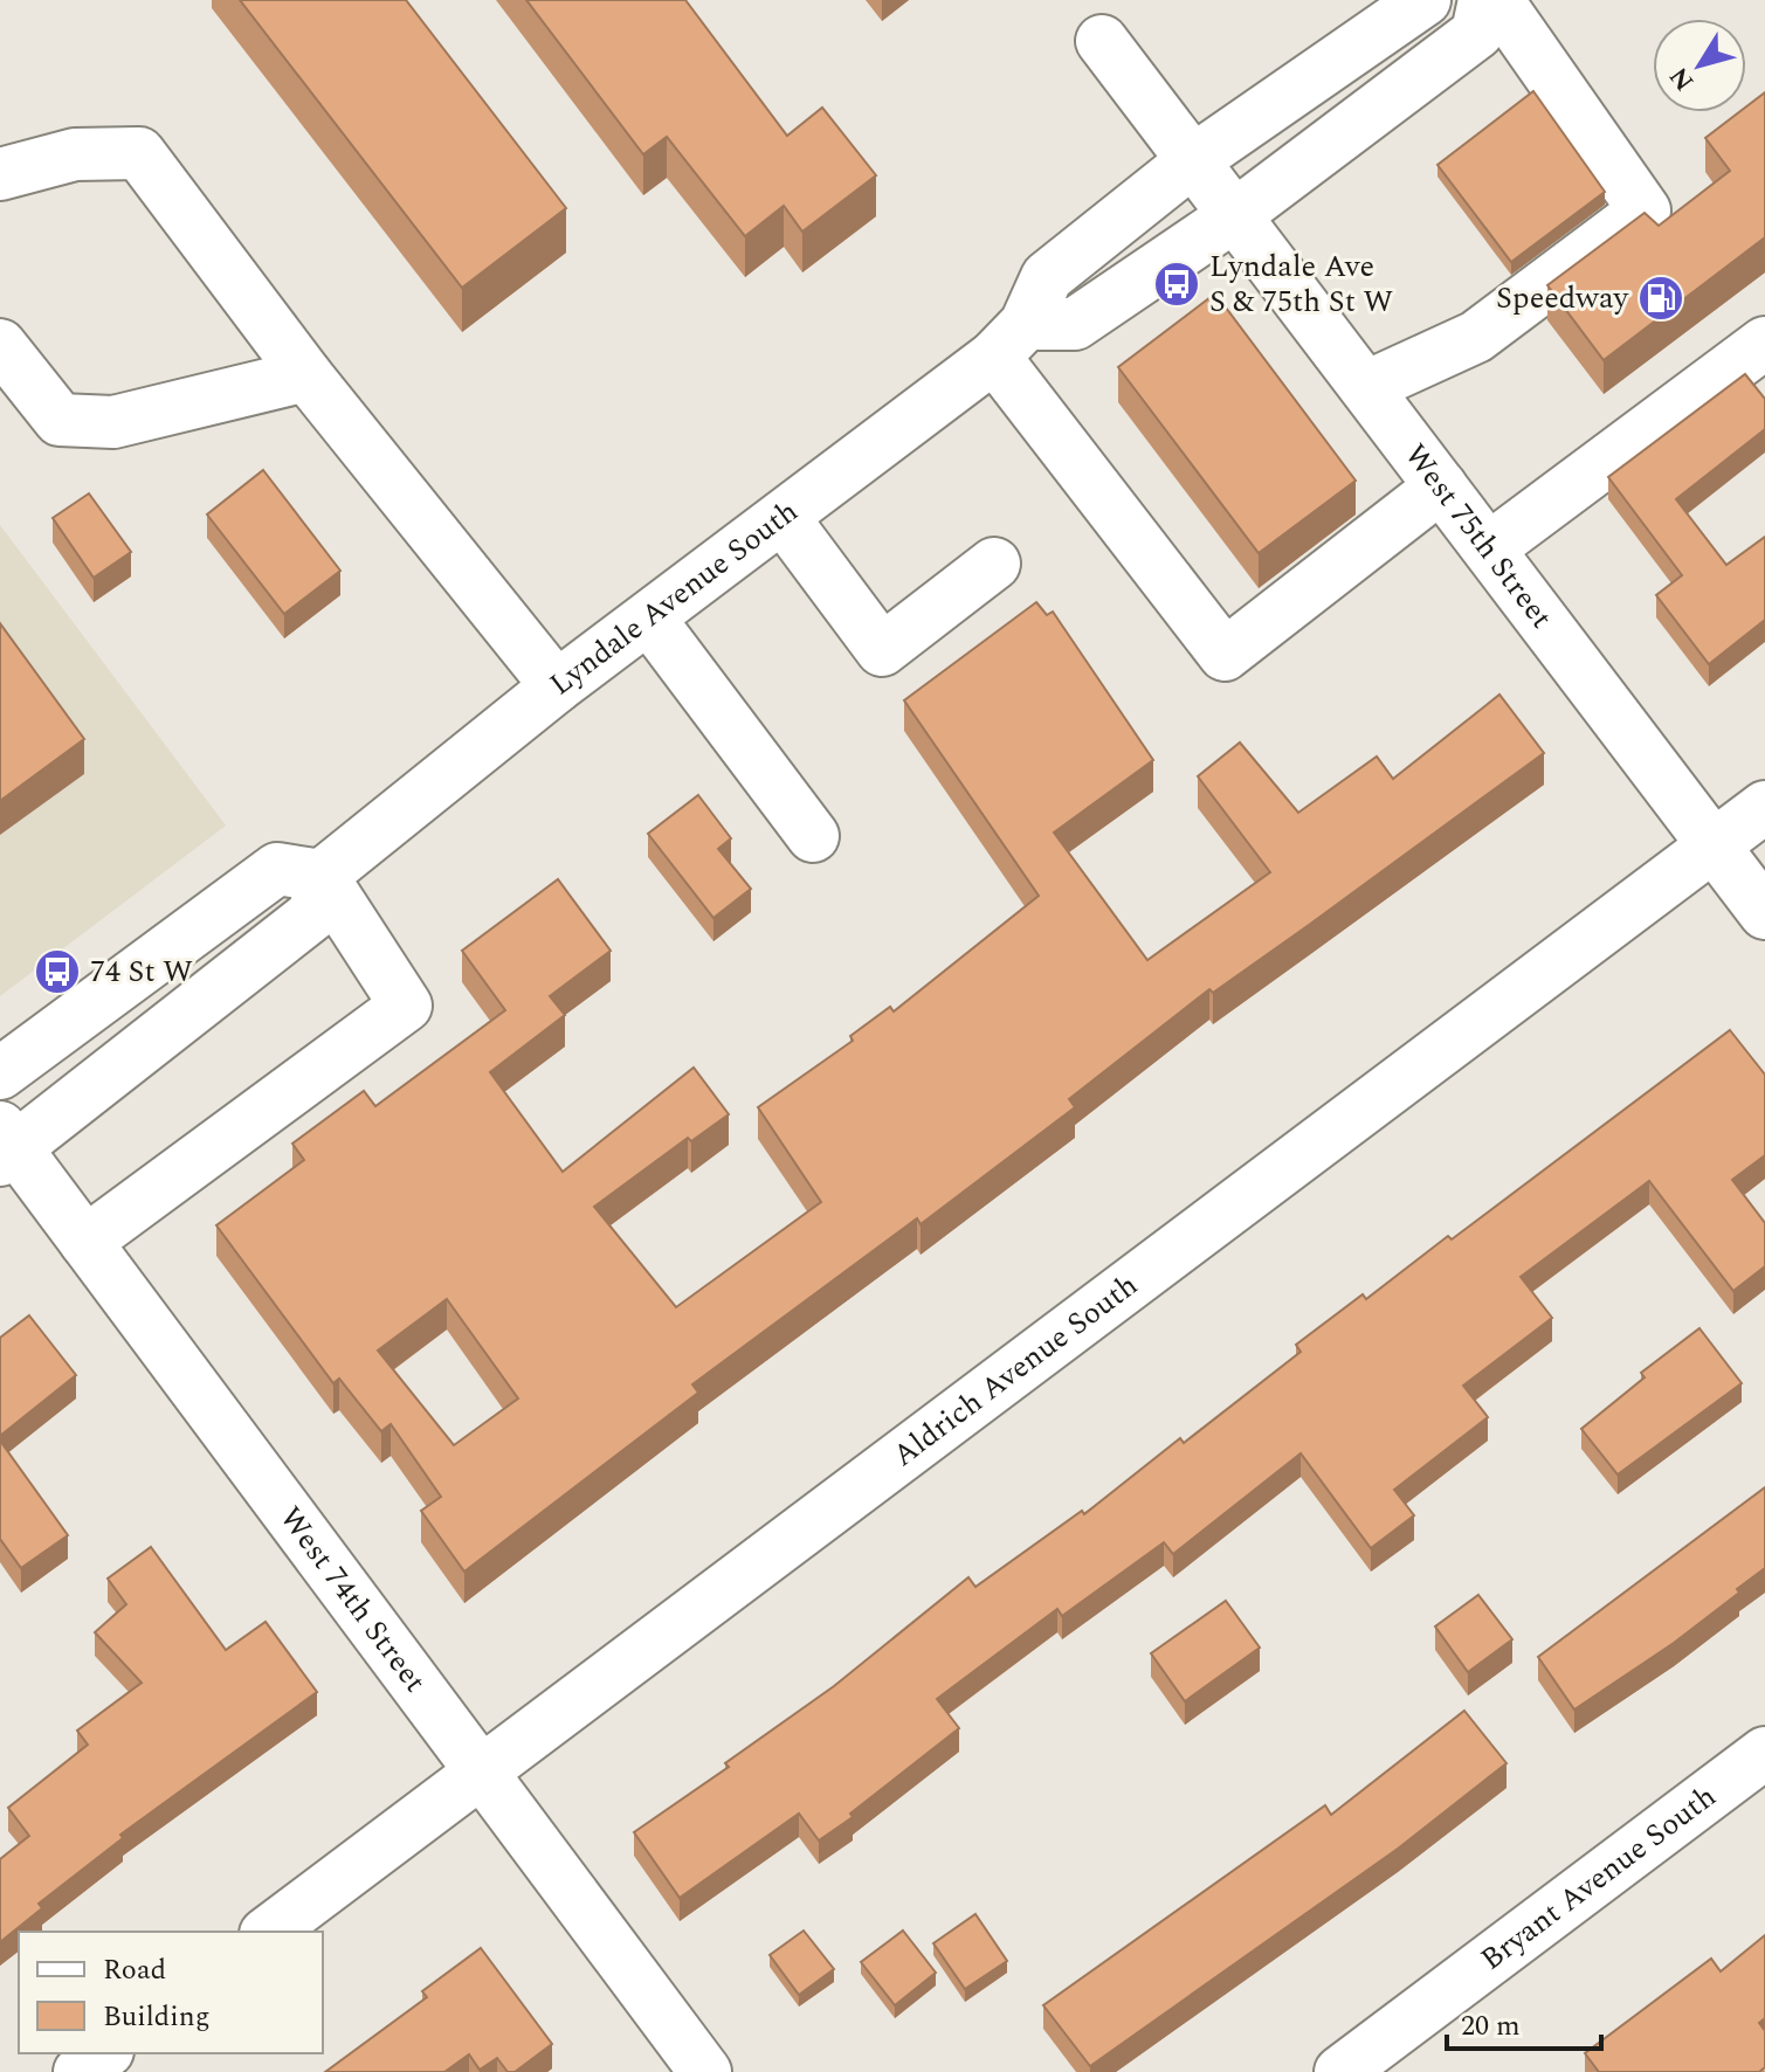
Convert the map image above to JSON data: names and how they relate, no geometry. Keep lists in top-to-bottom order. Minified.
{"streets":{"street":["West 75th Street","Lyndale Avenue South","Aldrich Avenue South","West 74th Street","Bryant Avenue South"]},"crossings":[["West 75th Street","Lyndale Avenue South"],["West 75th Street","Aldrich Avenue South"],["Aldrich Avenue South","West 74th Street"]],"places":{"bus stop":["Lyndale Ave S & 75th St W","74 St W"],"fuel station":["Speedway"]},"legend":["Road","Building"],"scale_bar":"20 m","north":"bottom left"}
